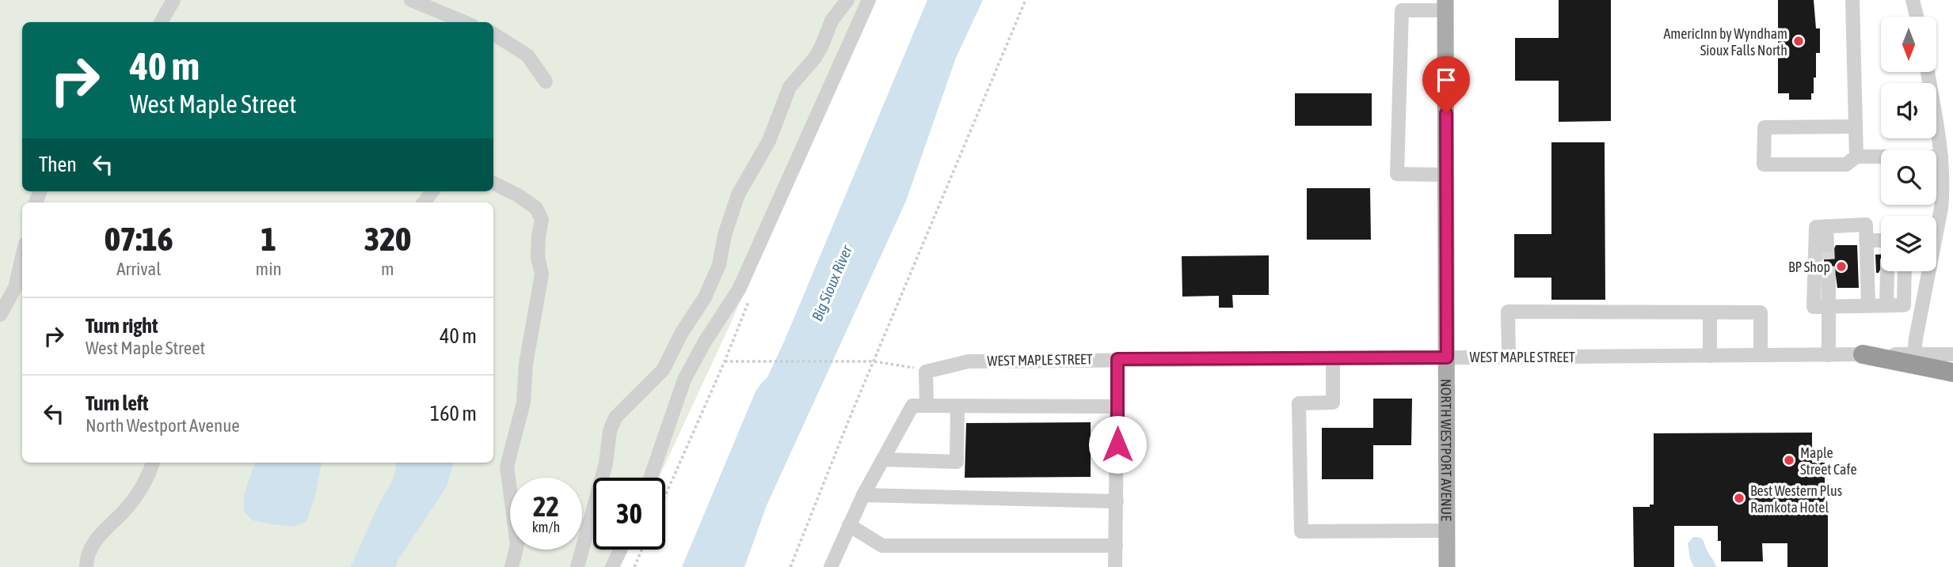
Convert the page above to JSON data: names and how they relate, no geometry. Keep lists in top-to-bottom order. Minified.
{"streets":{"main road":["NORTH WESTPORT AVENUE"],"street":["WEST MAPLE STREET"]},"crossings":[["WEST MAPLE STREET","NORTH WESTPORT AVENUE"]],"water":["Big Sioux River"],"places":["AmericInn by Wyndham Sioux Falls North","BP Shop","Maple Street Cafe","Best Western Plus Ramkota Hotel"],"north":"bottom","page":{"turn":["40 m","West Maple Street"],"then":"Then","eta":["07:16","Arrival","1","min","320","m"],"list":[{"name":"Turn right","note":"West Maple Street","value":"40 m"},{"name":"Turn left","note":"North Westport Avenue","value":"160 m"}],"speed":"22 km/h","limit":"30"}}
